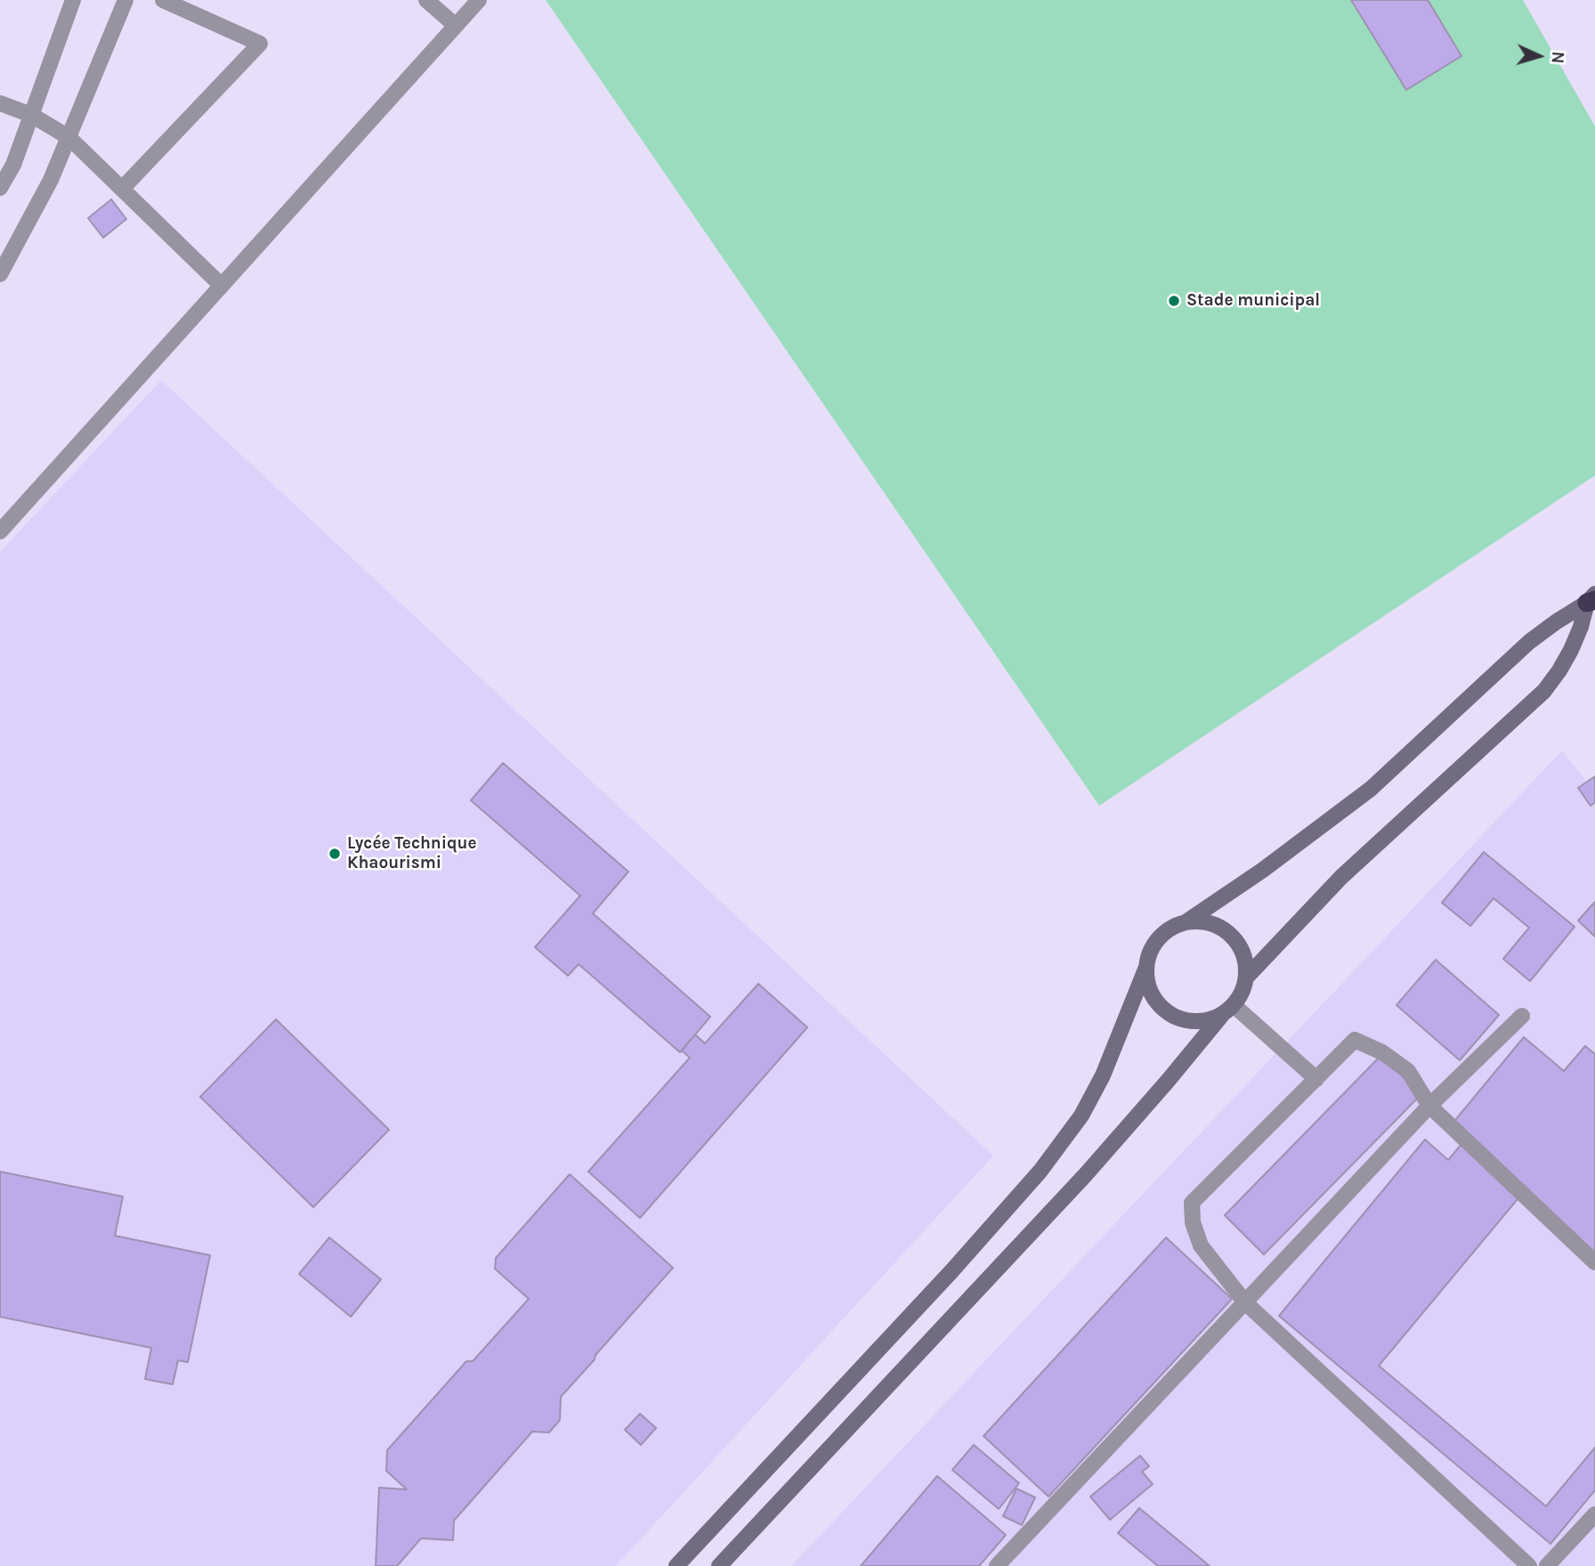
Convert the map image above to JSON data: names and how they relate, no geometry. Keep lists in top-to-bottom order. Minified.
{"places":["Stade municipal","Lycée Technique Khaourismi"],"north":"right"}
